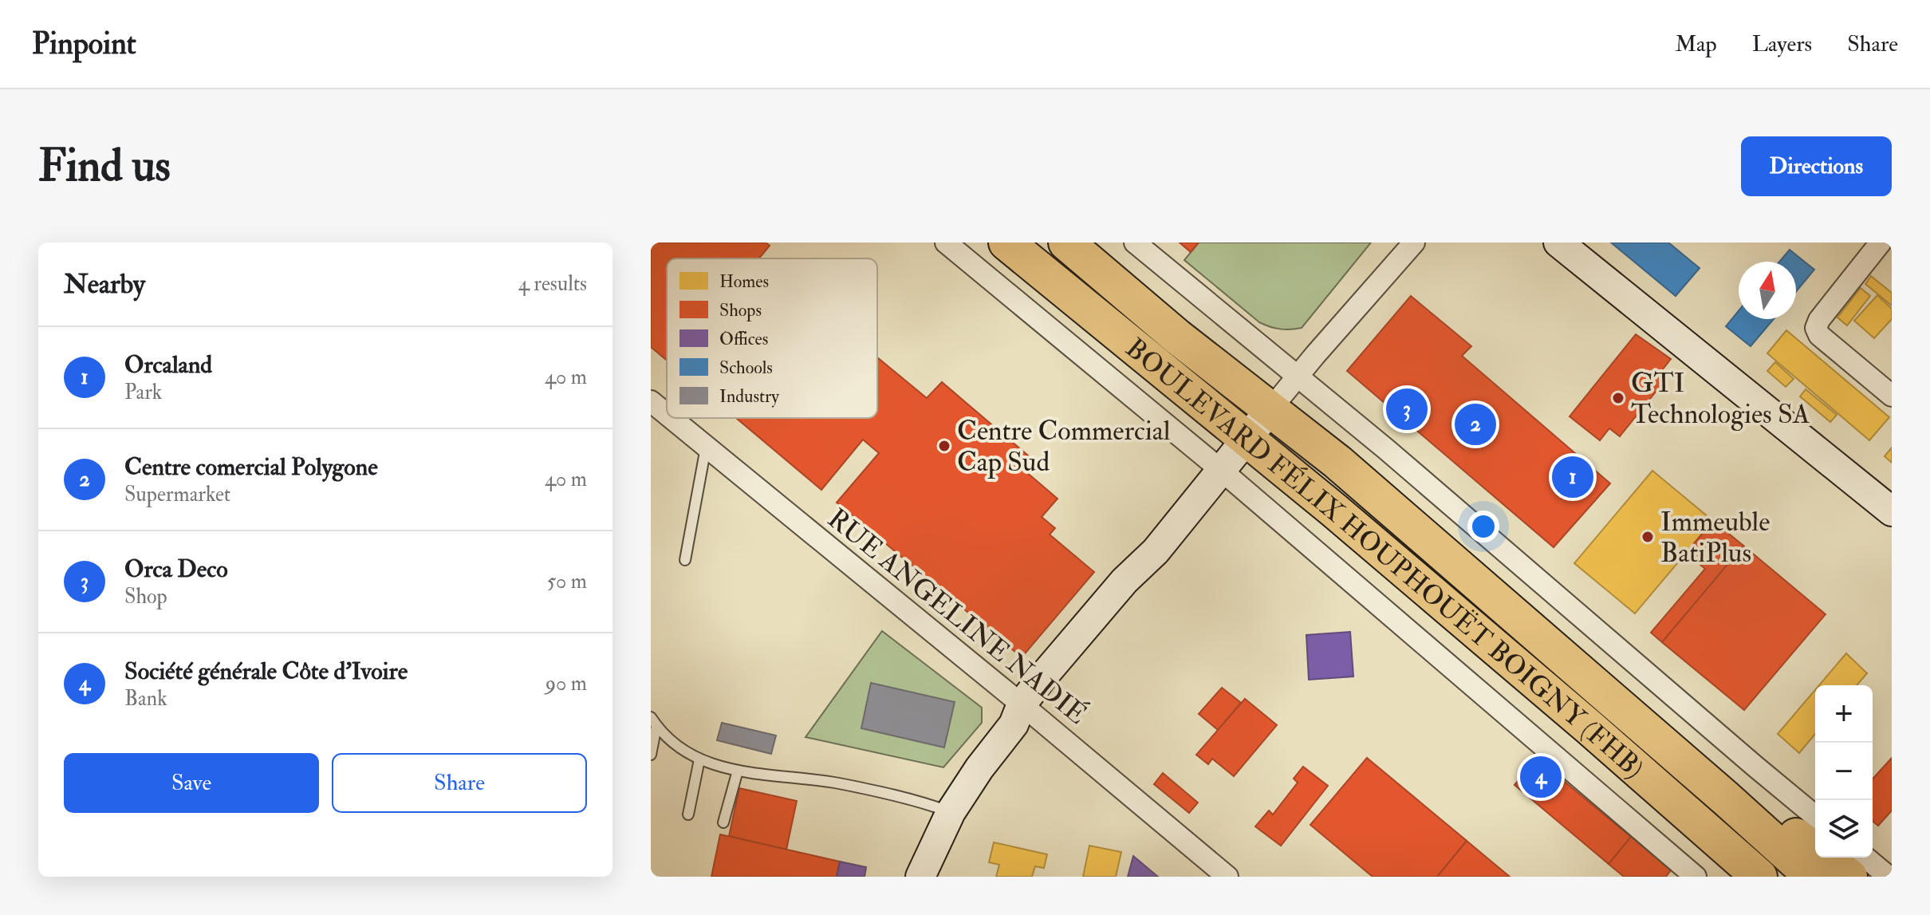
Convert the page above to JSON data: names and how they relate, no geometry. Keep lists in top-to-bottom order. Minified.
{"streets":{"highway":["BOULEVARD FÉLIX HOUPHOUËT BOIGNY (FHB)"],"street":["RUE ANGELINE NADIÉ"]},"places":["GTI Technologies SA","Centre Commercial Cap Sud","Immeuble BatiPlus"],"legend":["Homes","Shops","Offices","Schools","Industry"],"north":"top","page":{"header":"Pinpoint","nav":["Map","Layers","Share"],"buttons":["Directions",["Save","Share"]],"title":"Find us","heading":["Nearby","4 results"],"list":[{"mark":"1","name":"Orcaland","note":"Park","value":"40 m"},{"mark":"2","name":"Centre comercial Polygone","note":"Supermarket","value":"40 m"},{"mark":"3","name":"Orca Deco","note":"Shop","value":"50 m"},{"mark":"4","name":"Société générale Côte d'Ivoire","note":"Bank","value":"90 m"}],"pins":["3","2","1","4"],"map_buttons":["+","−"]}}
